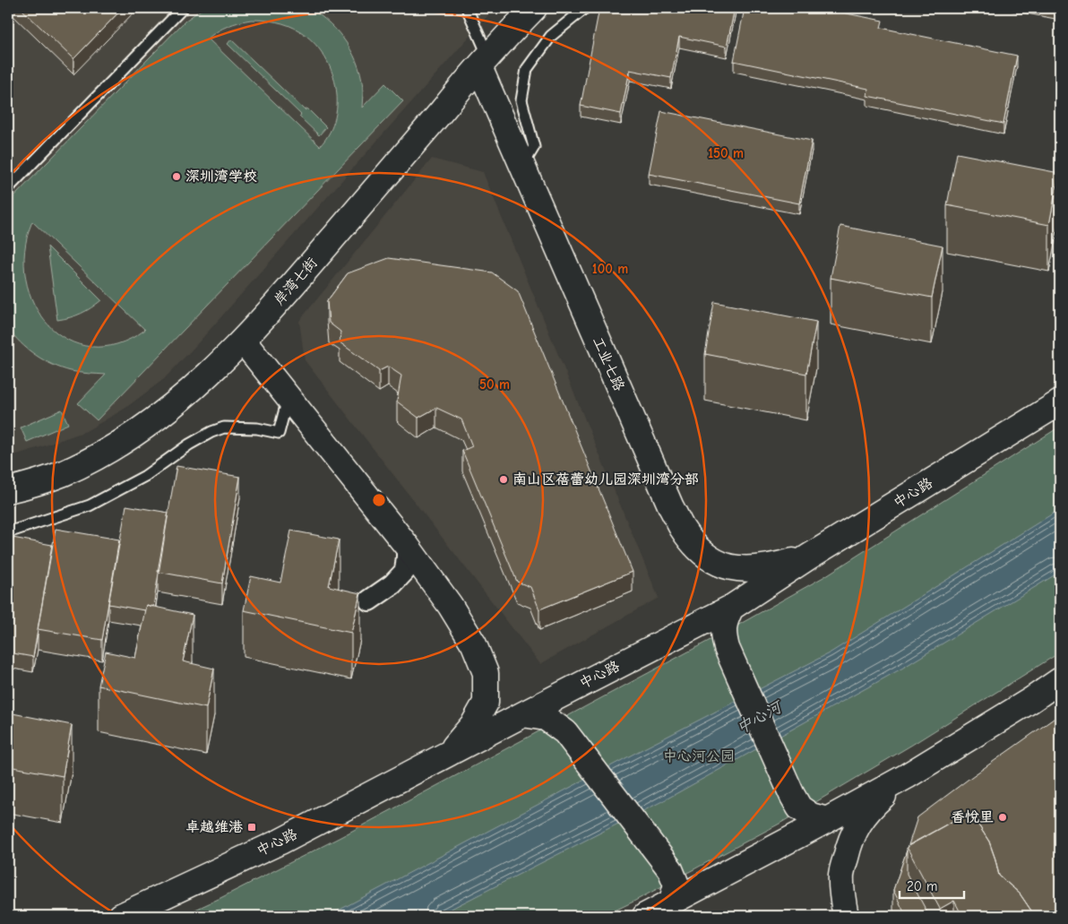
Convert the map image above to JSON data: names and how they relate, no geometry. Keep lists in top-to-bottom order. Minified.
{"streets":{"main road":["岸湾七街","工业七路","中心路"]},"crossings":[["岸湾七街","工业七路"],["工业七路","中心路"]],"water":["中心河"],"parks":["中心河公园"],"places":{"other":["深圳湾学校","南山区蓓蕾幼儿园深圳湾分部","香悦里"],"transit":["卓越维港"]},"scale_bar":"20 m","rings":["150 m","100 m","50 m"]}
